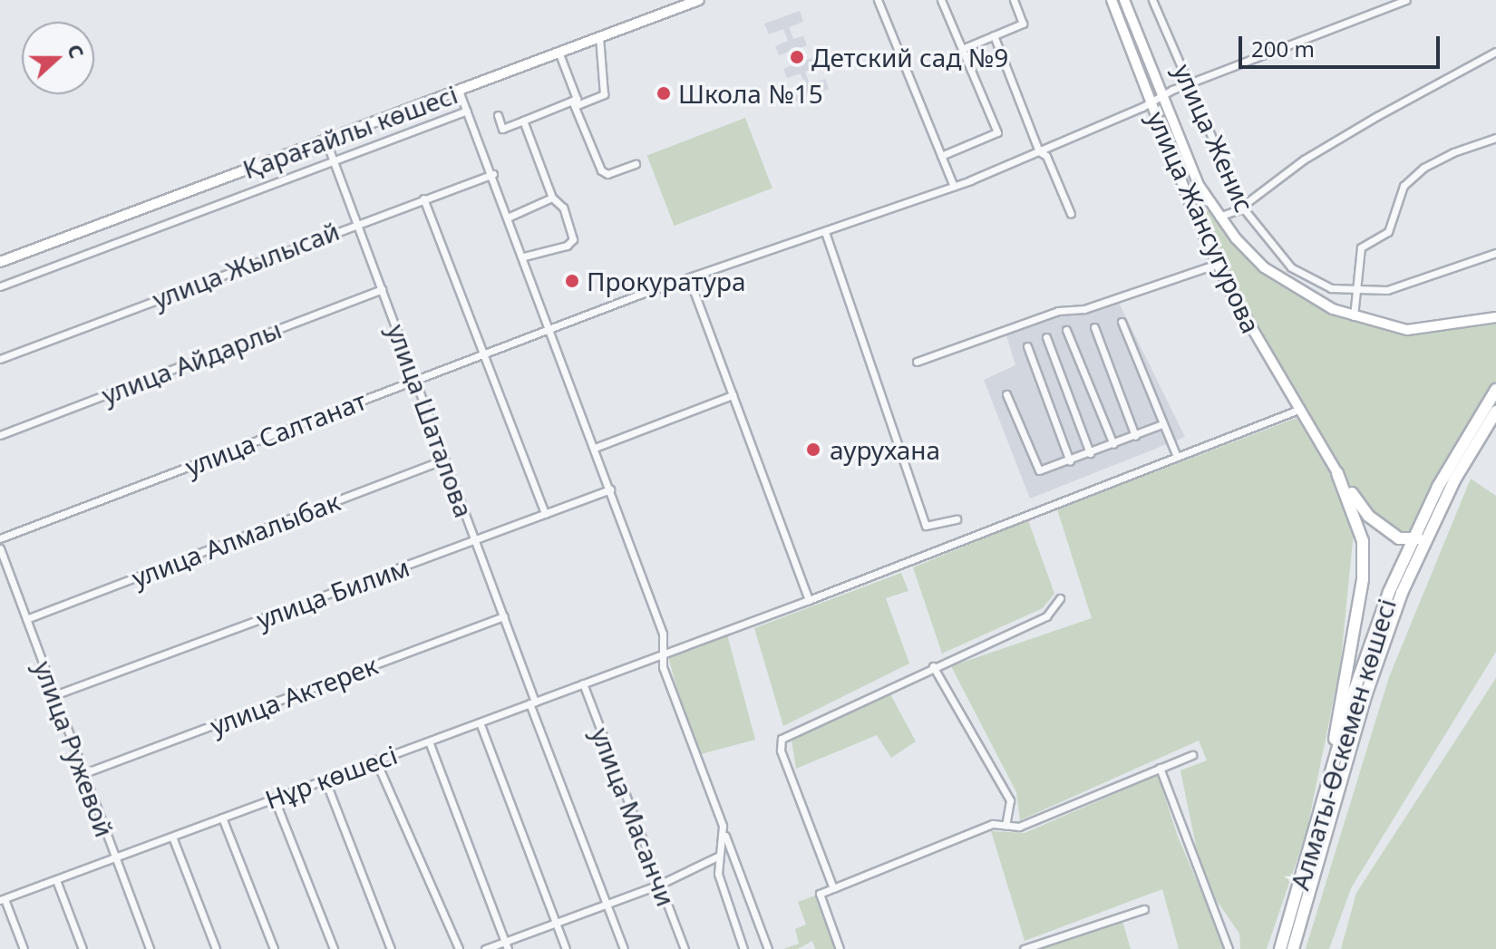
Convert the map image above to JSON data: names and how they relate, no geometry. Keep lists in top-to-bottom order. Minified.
{"streets":{"highway":["Алматы-Өскемен көшесі"],"main road":["Қарағайлы көшесі","улица Жансугурова"],"street":["улица Женис","улица Жылысай","улица Айдарлы","улица Шаталова","улица Салтанат","улица Алмалыбак","улица Билим","улица Актерек","улица Ружевой","Нұр көшесі","улица Масанчи"]},"crossings":[["Қарағайлы көшесі","улица Шаталова"],["улица Женис","улица Салтанат"],["улица Жансугурова","улица Салтанат"],["улица Жансугурова","Нұр көшесі"],["улица Жылысай","улица Шаталова"],["улица Айдарлы","улица Шаталова"],["улица Шаталова","улица Салтанат"],["улица Шаталова","улица Алмалыбак"],["улица Шаталова","улица Билим"],["улица Шаталова","улица Актерек"],["улица Шаталова","Нұр көшесі"],["улица Алмалыбак","улица Ружевой"],["улица Билим","улица Ружевой"],["улица Актерек","улица Ружевой"],["улица Ружевой","Нұр көшесі"],["Нұр көшесі","улица Масанчи"]],"places":["Детский сад №9","Школа №15","Прокуратура","аурухана"],"scale_bar":"200 m","north":"right"}
